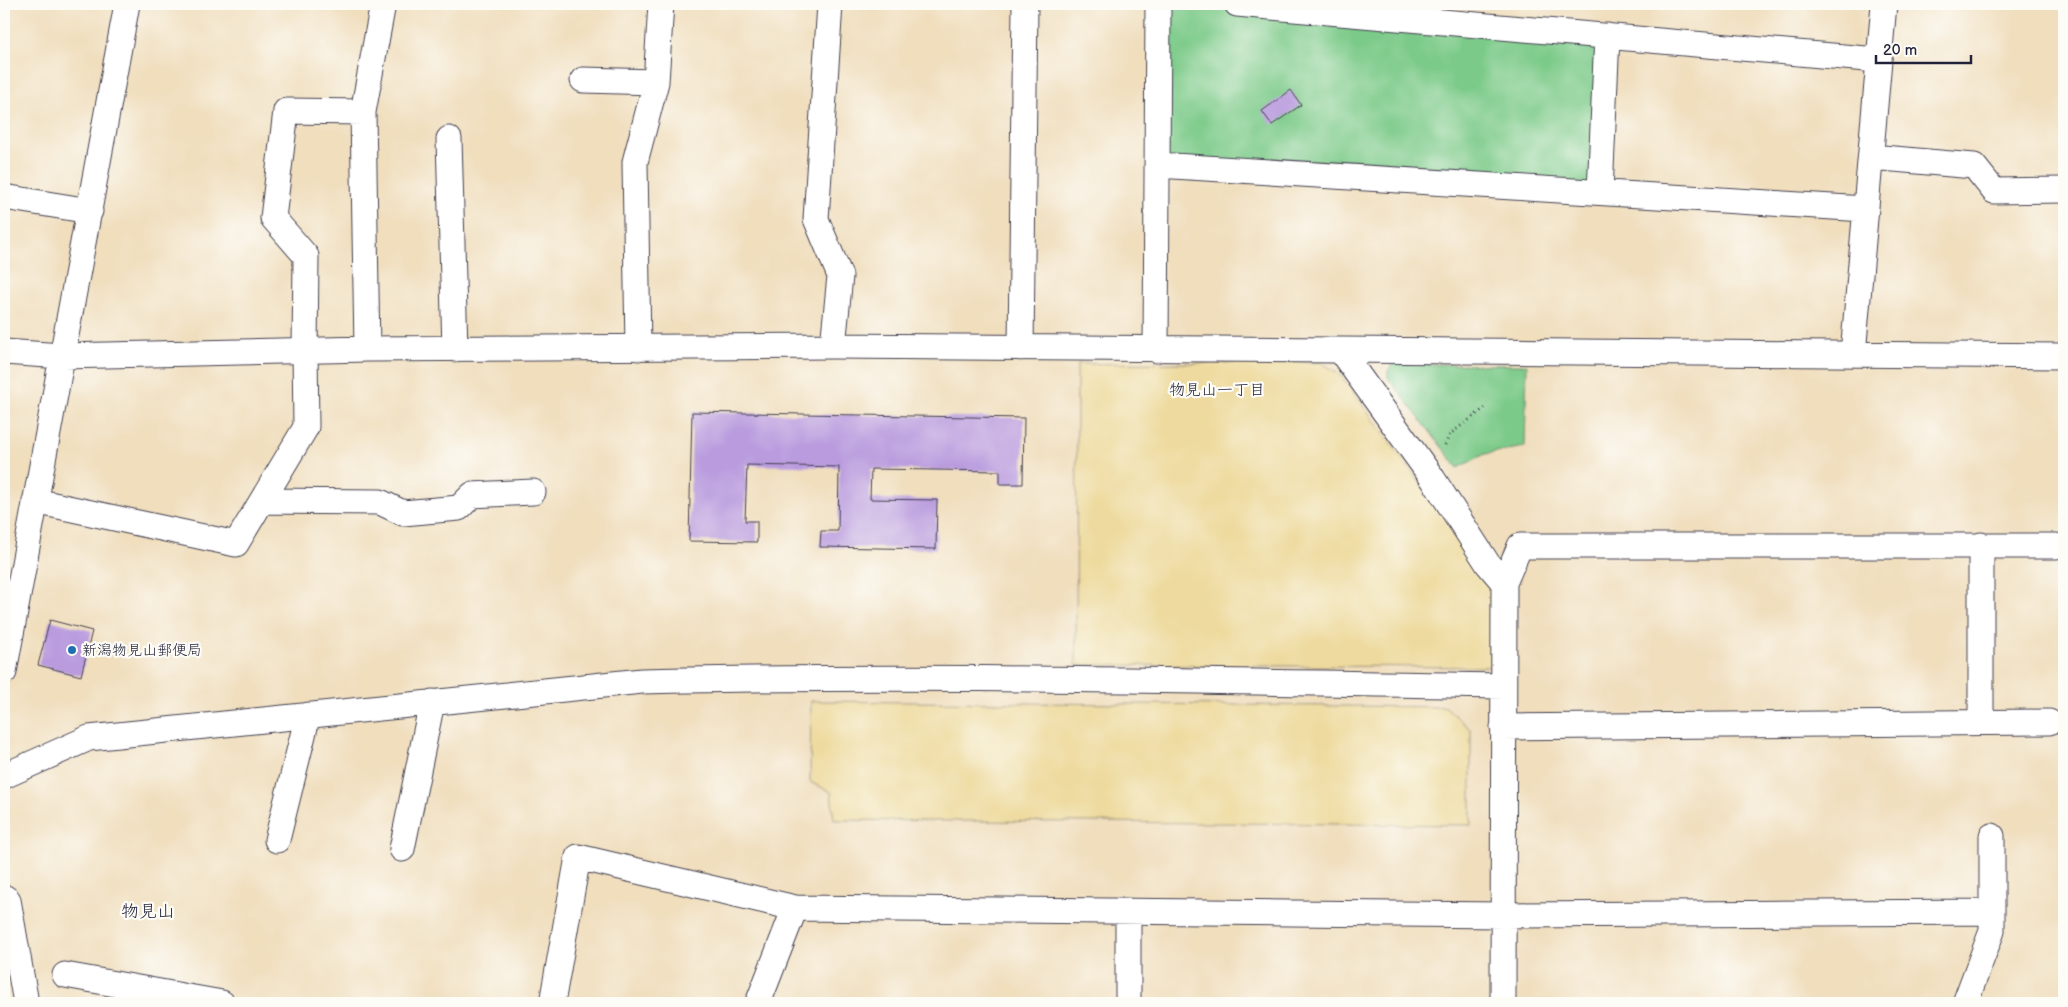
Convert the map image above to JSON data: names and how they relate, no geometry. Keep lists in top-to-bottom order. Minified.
{"districts":["物見山一丁目","物見山"],"places":["新潟物見山郵便局"],"scale_bar":"20 m"}
